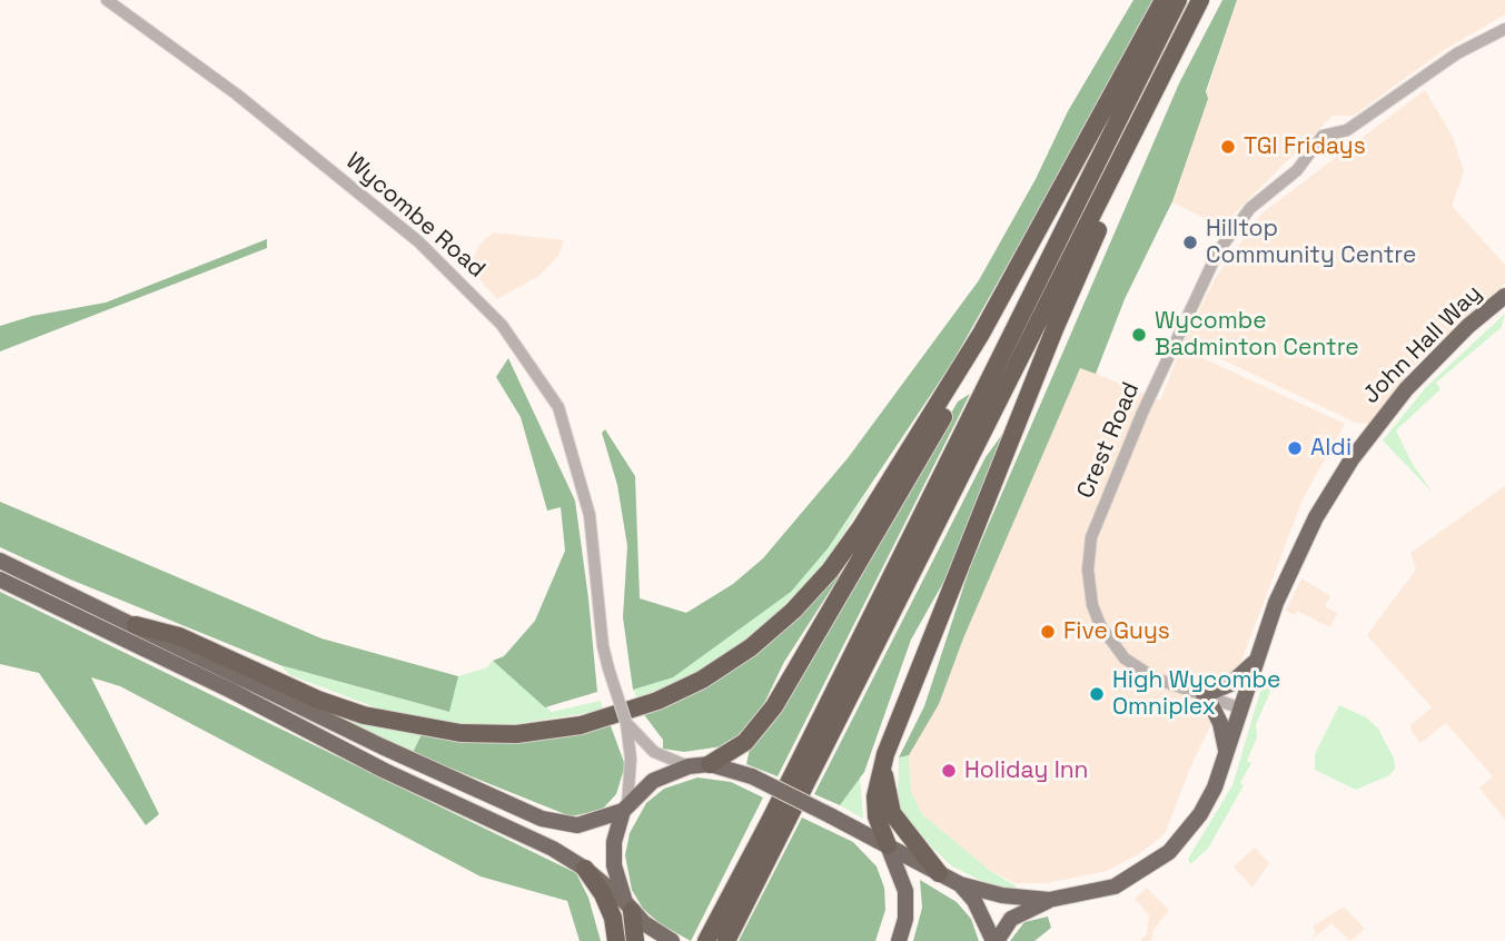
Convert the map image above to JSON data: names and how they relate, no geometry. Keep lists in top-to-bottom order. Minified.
{"streets":{"highway":["John Hall Way"],"street":["Wycombe Road","Crest Road"]},"crossings":[["John Hall Way","Crest Road"]],"places":["TGI Fridays","Hilltop Community Centre","Wycombe Badminton Centre","Aldi","Five Guys","High Wycombe Omniplex","Holiday Inn"]}
